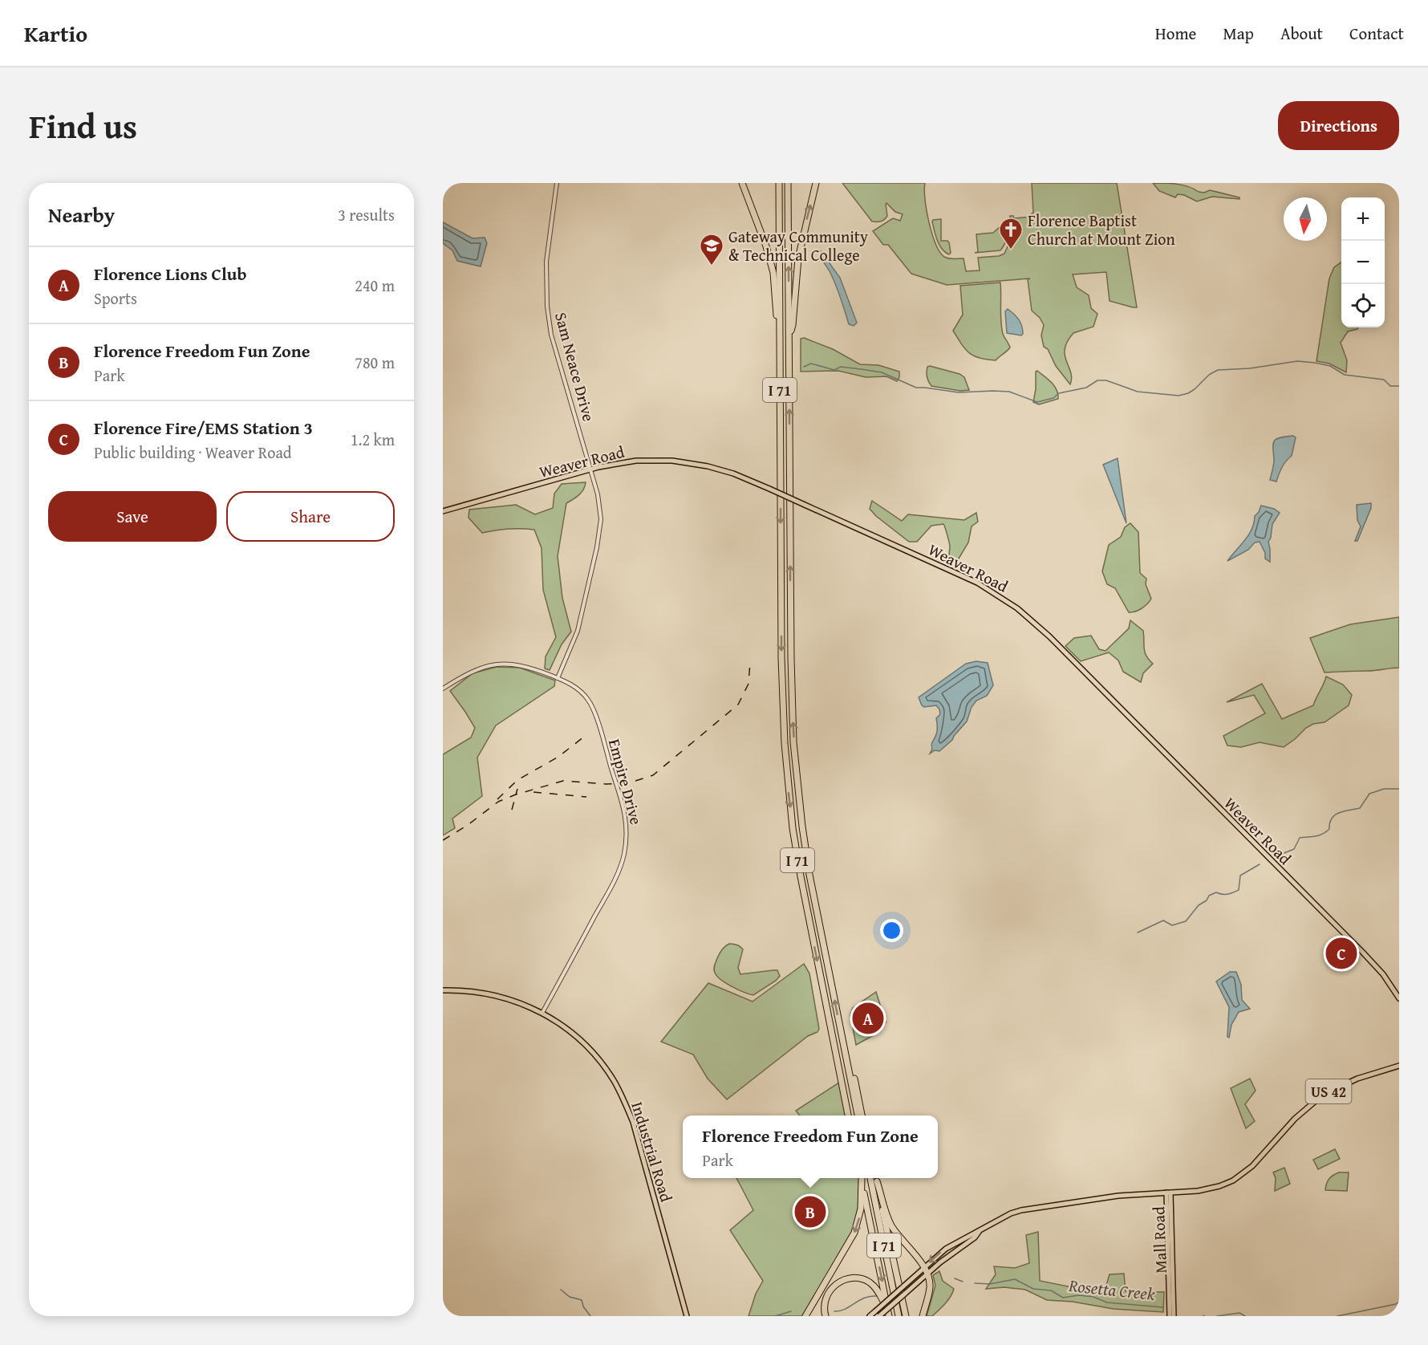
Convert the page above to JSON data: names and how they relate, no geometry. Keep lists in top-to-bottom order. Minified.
{"streets":{"highway":["I 71"],"main road":["Weaver Road","US 42","Industrial Road","Mall Road"],"street":["Sam Neace Drive","Empire Drive"]},"crossings":[["Sam Neace Drive","Weaver Road"],["Sam Neace Drive","Empire Drive"],["Empire Drive","Industrial Road"],["US 42","Mall Road"]],"water":["Rosetta Creek"],"places":{"church":["Florence Baptist Church at Mount Zion"],"school or university":["Gateway Community & Technical College"]},"north":"bottom","page":{"header":"Kartio","nav":["Home","Map","About","Contact"],"title":"Find us","buttons":["Directions",["Save","Share"]],"heading":["Nearby","3 results"],"map_buttons":["+","−"],"list":[{"mark":"A","name":"Florence Lions Club","note":"Sports","value":"240 m"},{"mark":"B","name":"Florence Freedom Fun Zone","note":"Park","value":"780 m"},{"mark":"C","name":"Florence Fire/EMS Station 3","note":"Public building · Weaver Road","value":"1.2 km"}],"pins":["C","A","B"],"popup":["Florence Freedom Fun Zone","Park"]}}
